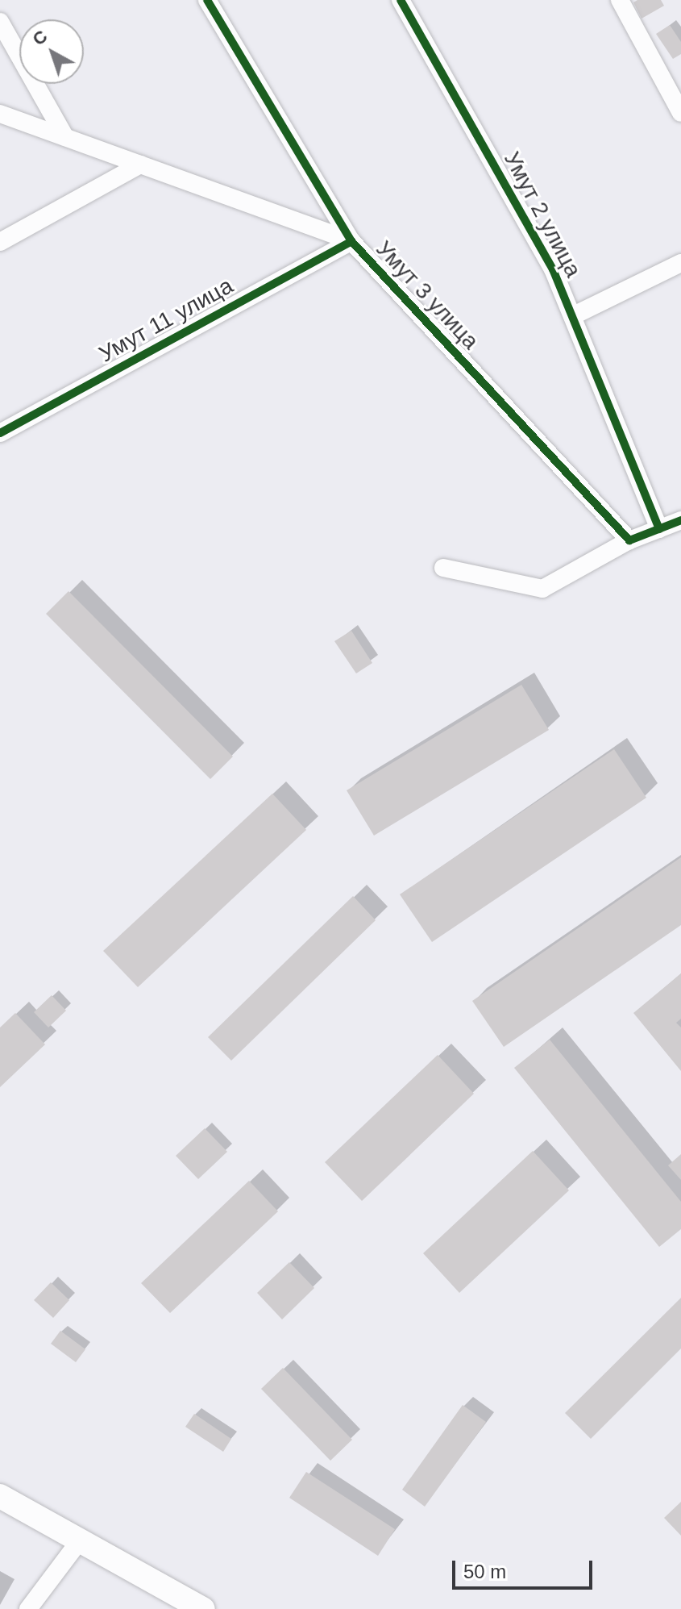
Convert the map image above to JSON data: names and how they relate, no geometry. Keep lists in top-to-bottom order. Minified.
{"streets":{"street":["Умут 2 улица","Умут 3 улица","Умут 11 улица"]},"crossings":[["Умут 3 улица","Умут 11 улица"]],"scale_bar":"50 m","north":"top left"}
